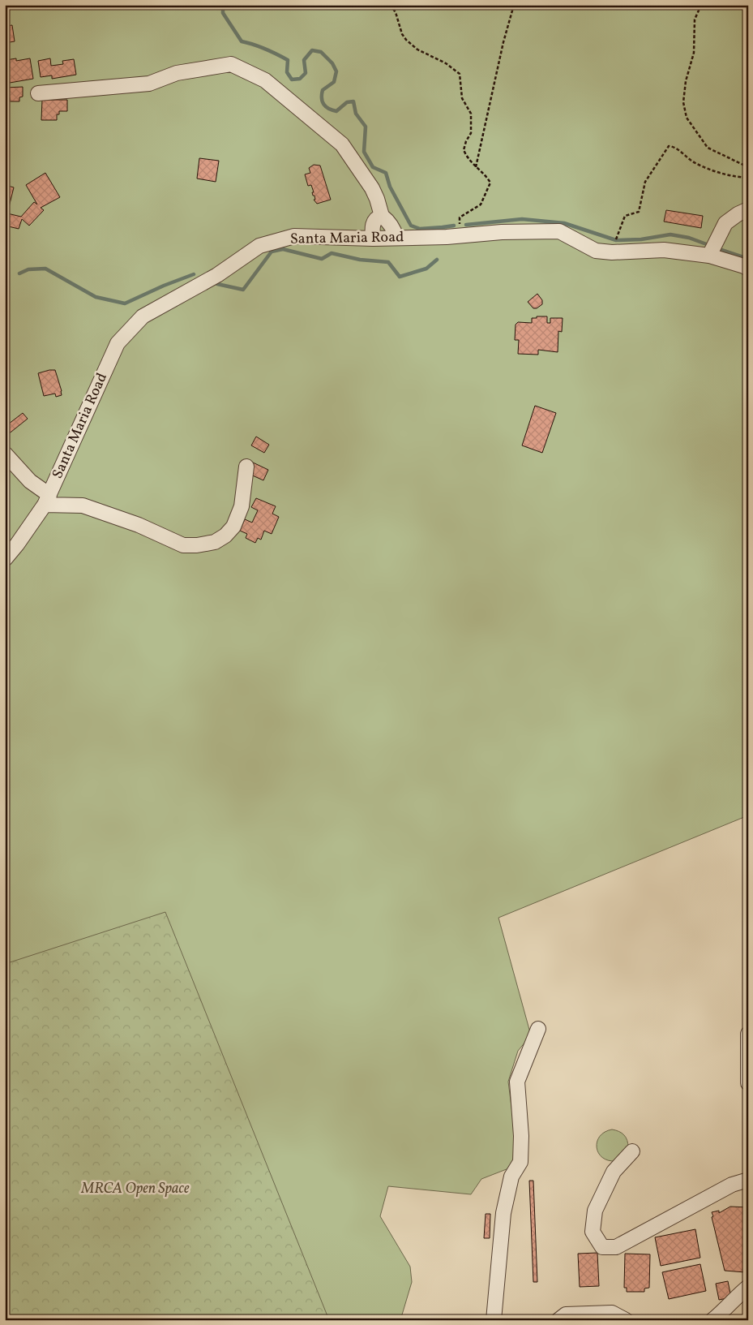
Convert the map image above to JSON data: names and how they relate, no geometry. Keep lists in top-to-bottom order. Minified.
{"streets":{"street":["Santa Maria Road"]},"parks":["MRCA Open Space"]}
